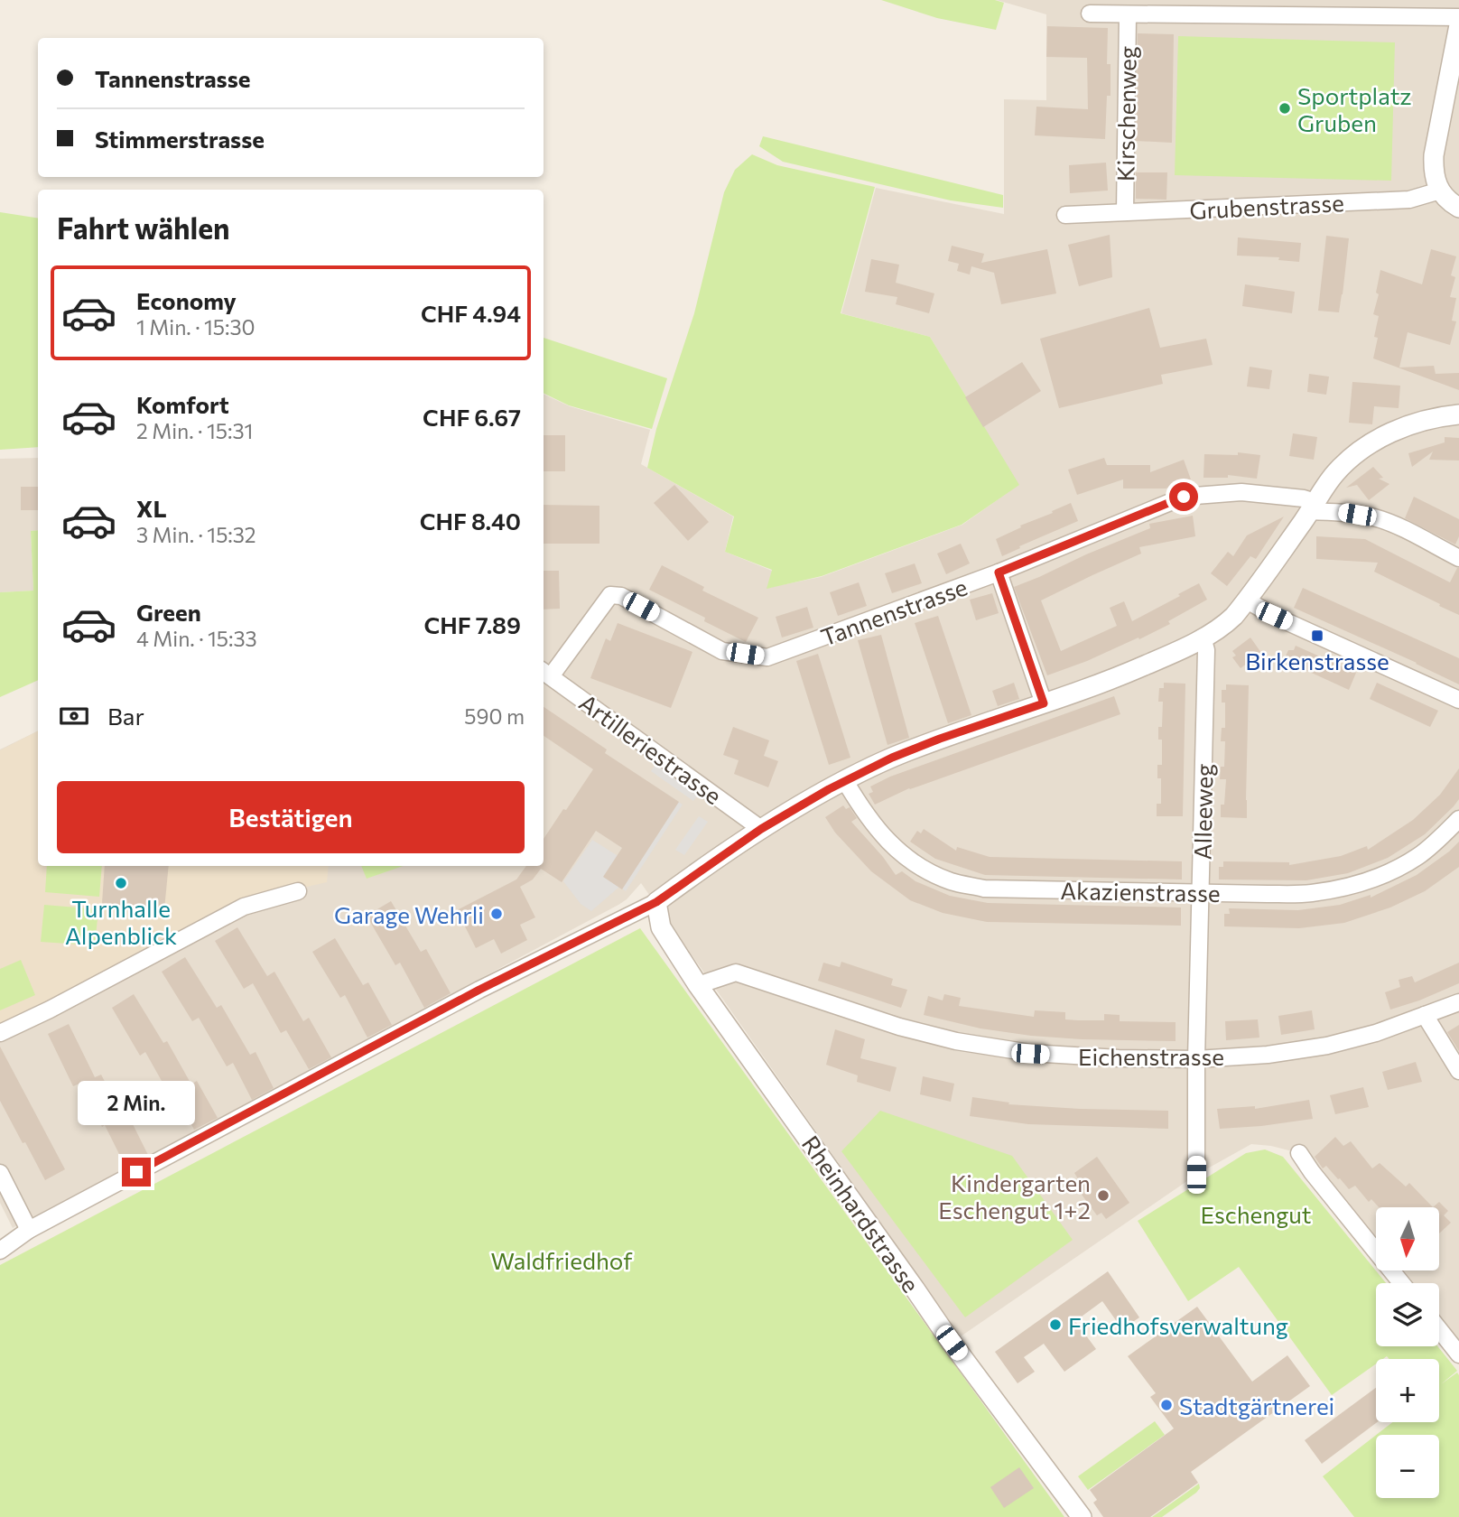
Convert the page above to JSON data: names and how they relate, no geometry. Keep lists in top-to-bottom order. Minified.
{"streets":{"street":["Kirschenweg","Grubenstrasse","Tannenstrasse","Artilleriestrasse","Alleeweg","Akazienstrasse","Eichenstrasse","Rheinhardstrasse"]},"crossings":[["Kirschenweg","Grubenstrasse"],["Tannenstrasse","Artilleriestrasse"],["Alleeweg","Akazienstrasse"],["Alleeweg","Eichenstrasse"],["Eichenstrasse","Rheinhardstrasse"]],"parks":["Eschengut","Waldfriedhof"],"places":{"other":["Sportplatz Gruben","Turnhalle Alpenblick","Garage Wehrli","Kindergarten Eschengut 1+2","Friedhofsverwaltung","Stadtgärtnerei"],"transit":["Birkenstrasse"]},"north":"bottom","page":{"banner":["Tannenstrasse","Stimmerstrasse"],"heading":"Fahrt wählen","list":[{"name":"Economy","note":"1 Min. · 15:30","value":"CHF 4.94"},{"name":"Komfort","note":"2 Min. · 15:31","value":"CHF 6.67"},{"name":"XL","note":"3 Min. · 15:32","value":"CHF 8.40"},{"name":"Green","note":"4 Min. · 15:33","value":"CHF 7.89"}],"pay":["Bar","590 m"],"buttons":"Bestätigen","bubble":"2 Min.","map_buttons":["+","−"]}}
